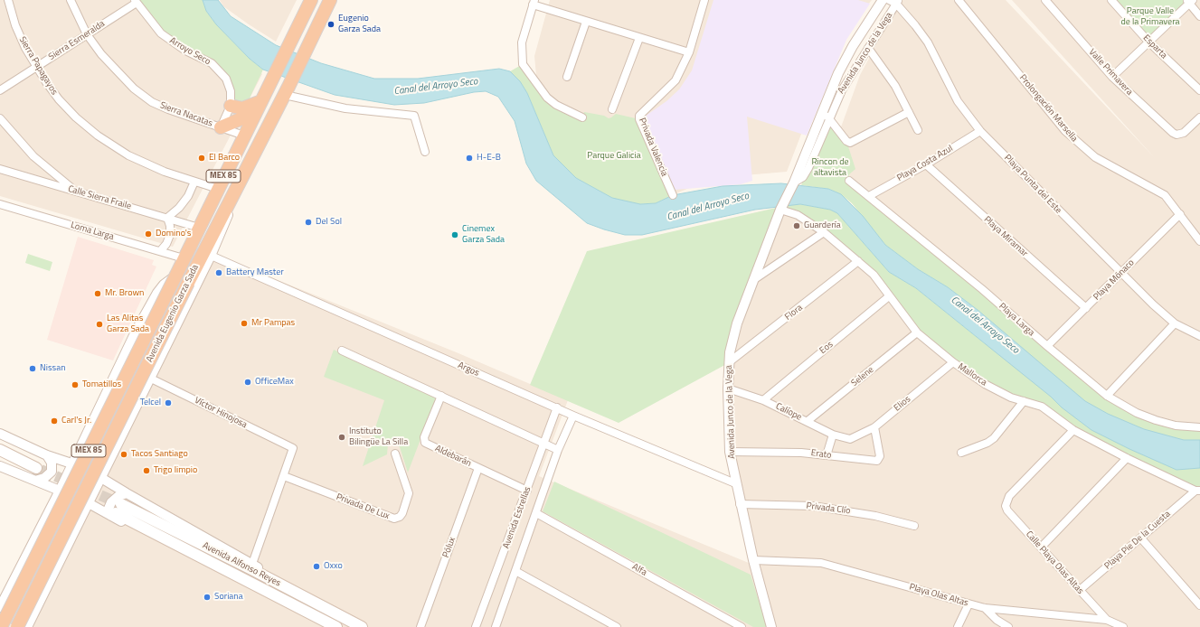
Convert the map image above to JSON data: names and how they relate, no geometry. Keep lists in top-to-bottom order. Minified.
{"streets":{"highway":["MEX 85","Avenida Eugenio Garza Sada"],"main road":["Avenida Alfonso Reyes"],"street":["Sierra Esmeralda","Esparta","Arroyo Seco","Avenida Junco de la Vega","Sierra Papagayos","Valle Primavera","Prolongación Marsella","Sierra Nacatas","Privada Valencia","Playa Costa Azul","Playa Punta del Este","Calle Sierra Fraile","Loma Larga","Playa Miramar","Playa Mónaco","Flora","Playa Larga","Eos","Argos","Mallorca","Selene","Elios","Calíope","Víctor Hinojosa","Erato","Aldebarán","Privada De Lux","Privada Clío","Avenida Estrellas","Playa Pie De la Cuesta","Pólux","Calle Playa Olas Altas","Alfa","Playa Olas Altas"]},"crossings":[["Sierra Esmeralda","Arroyo Seco"],["Sierra Esmeralda","Sierra Papagayos"],["Sierra Esmeralda","Sierra Nacatas"],["Arroyo Seco","Sierra Nacatas"],["Avenida Junco de la Vega","Playa Punta del Este"],["Avenida Junco de la Vega","Flora"],["Avenida Junco de la Vega","Argos"],["Avenida Junco de la Vega","Mallorca"],["Avenida Junco de la Vega","Calíope"],["Avenida Junco de la Vega","Erato"],["Avenida Junco de la Vega","Privada Clío"],["Avenida Junco de la Vega","Playa Olas Altas"],["Sierra Papagayos","Avenida Eugenio Garza Sada"],["Prolongación Marsella","Playa Mónaco"],["Sierra Nacatas","Avenida Eugenio Garza Sada"],["Playa Costa Azul","Playa Punta del Este"],["Playa Costa Azul","Playa Miramar"],["Playa Costa Azul","Playa Larga"],["Playa Punta del Este","Playa Mónaco"],["Calle Sierra Fraile","Avenida Eugenio Garza Sada"],["Loma Larga","Avenida Eugenio Garza Sada"],["Playa Miramar","Playa Mónaco"],["Playa Mónaco","Playa Larga"],["Flora","Mallorca"],["Avenida Eugenio Garza Sada","Argos"],["Eos","Mallorca"],["Eos","Calíope"],["Argos","Avenida Estrellas"],["Mallorca","Selene"],["Mallorca","Elios"],["Mallorca","Playa Pie De la Cuesta"],["Mallorca","Calle Playa Olas Altas"],["Selene","Calíope"],["Elios","Calíope"],["Elios","Erato"],["Víctor Hinojosa","Privada De Lux"],["Aldebarán","Avenida Estrellas"],["Aldebarán","Pólux"],["Avenida Estrellas","Alfa"],["Playa Pie De la Cuesta","Calle Playa Olas Altas"],["Calle Playa Olas Altas","Playa Olas Altas"]],"water":["Canal del Arroyo Seco"],"parks":["Parque Valle de la Primavera","Parque Galicia","Rincon de altavista"],"places":["Eugenio Garza Sada","El Barco","H-E-B","Del Sol","Guardería","Domino's","Cinemex Garza Sada","Battery Master","Mr. Brown","Mr Pampas","Las Alitas Garza Sada","Nissan","OfficeMax","Tomatillos","Telcel","Carl's Jr.","Instituto Bilingüe La Silla","Tacos Santiago","Trigo limpio","Oxxo","Soriana"]}
